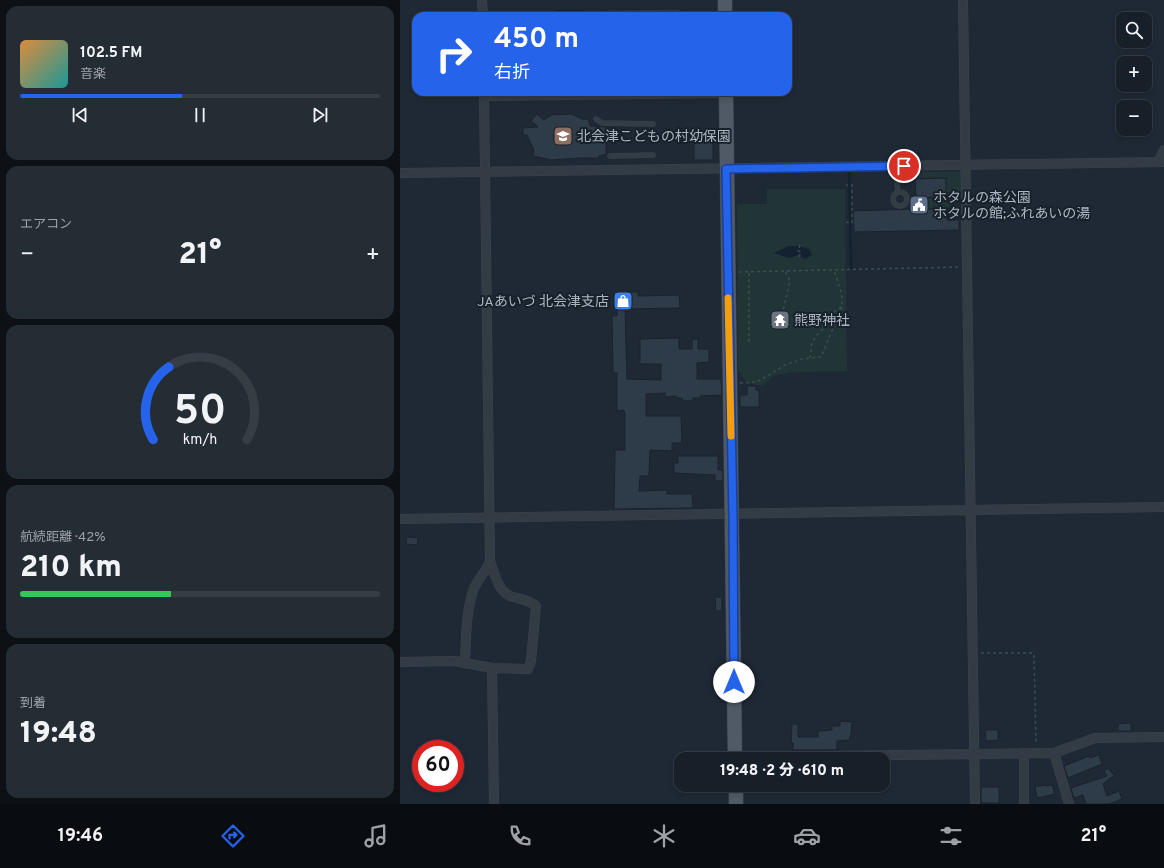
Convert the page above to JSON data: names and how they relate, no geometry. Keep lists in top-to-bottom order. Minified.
{"places":{"school or university":["北会津こどもの村幼保園"],"public building":["ホタルの森公園 ホタルの館;ふれあいの湯"],"shop":["JAあいづ 北会津支店"],"temple":["熊野神社"]},"page":{"map_buttons":["+","−"],"turn":["450 m","右折"],"song":["102.5 FM","音楽"],"tile":["エアコン",["航続距離 · 42%","210 km"],["到着","19:48"]],"heat":["−","21°","+"],"limit":"60","trip":"19:48 · 2 分 · 610 m","tabs":["19:46","21°"],"gauge":["50","km/h"]}}
